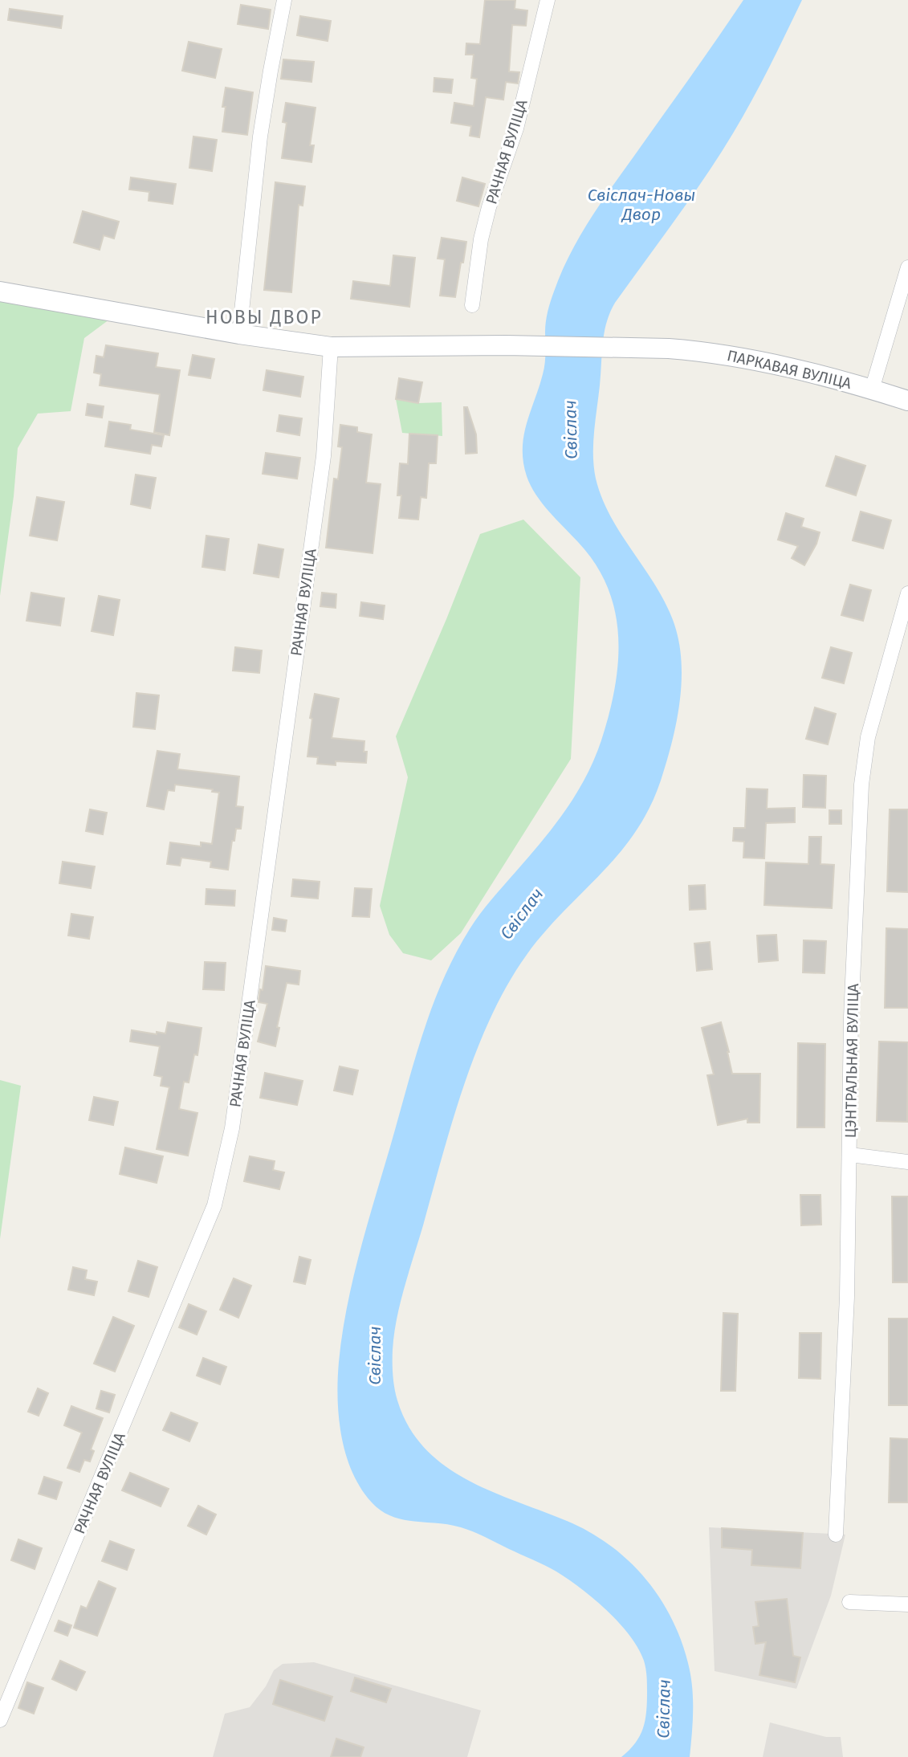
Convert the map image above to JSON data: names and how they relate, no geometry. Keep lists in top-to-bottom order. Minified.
{"streets":{"main road":["ПАРКАВАЯ ВУЛІЦА"],"street":["РАЧНАЯ ВУЛІЦА","ЦЭНТРАЛЬНАЯ ВУЛІЦА"]},"crossings":[["РАЧНАЯ ВУЛІЦА","ПАРКАВАЯ ВУЛІЦА"]],"districts":["НОВЫ ДВОР"],"water":["Свіслач-Новы Двор","Свіслач"]}
